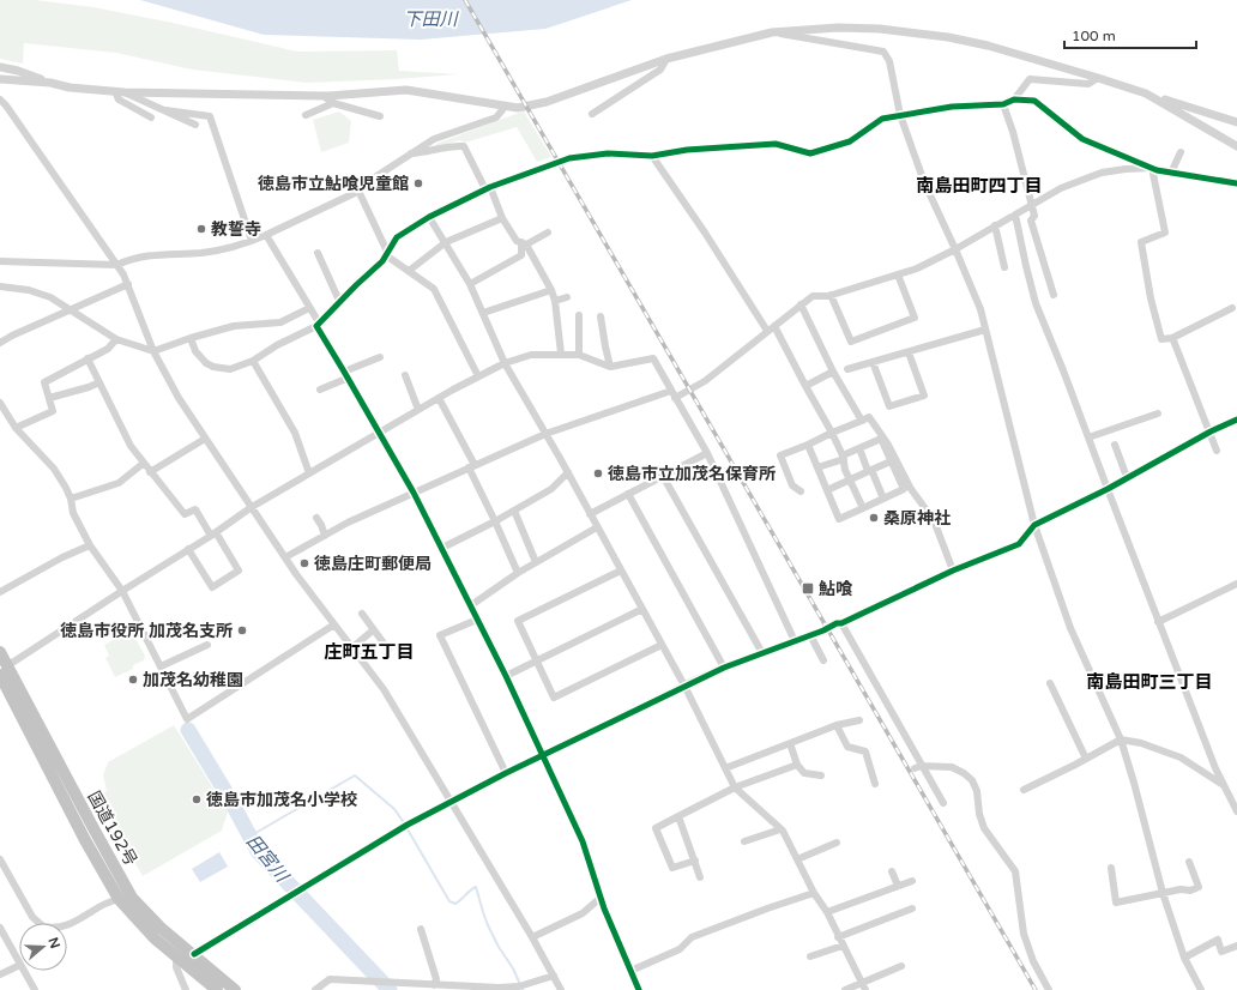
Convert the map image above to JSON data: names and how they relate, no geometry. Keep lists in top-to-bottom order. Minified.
{"streets":{"highway":["国道192号"]},"districts":["南島田町四丁目","庄町五丁目","南島田町三丁目"],"water":["下田川","田宮川"],"places":{"other":["徳島市立鮎喰児童館","教誓寺","徳島市立加茂名保育所","桑原神社","徳島庄町郵便局","徳島市役所 加茂名支所","加茂名幼稚園","徳島市加茂名小学校"],"transit":["鮎喰"]},"scale_bar":"100 m","north":"right"}
